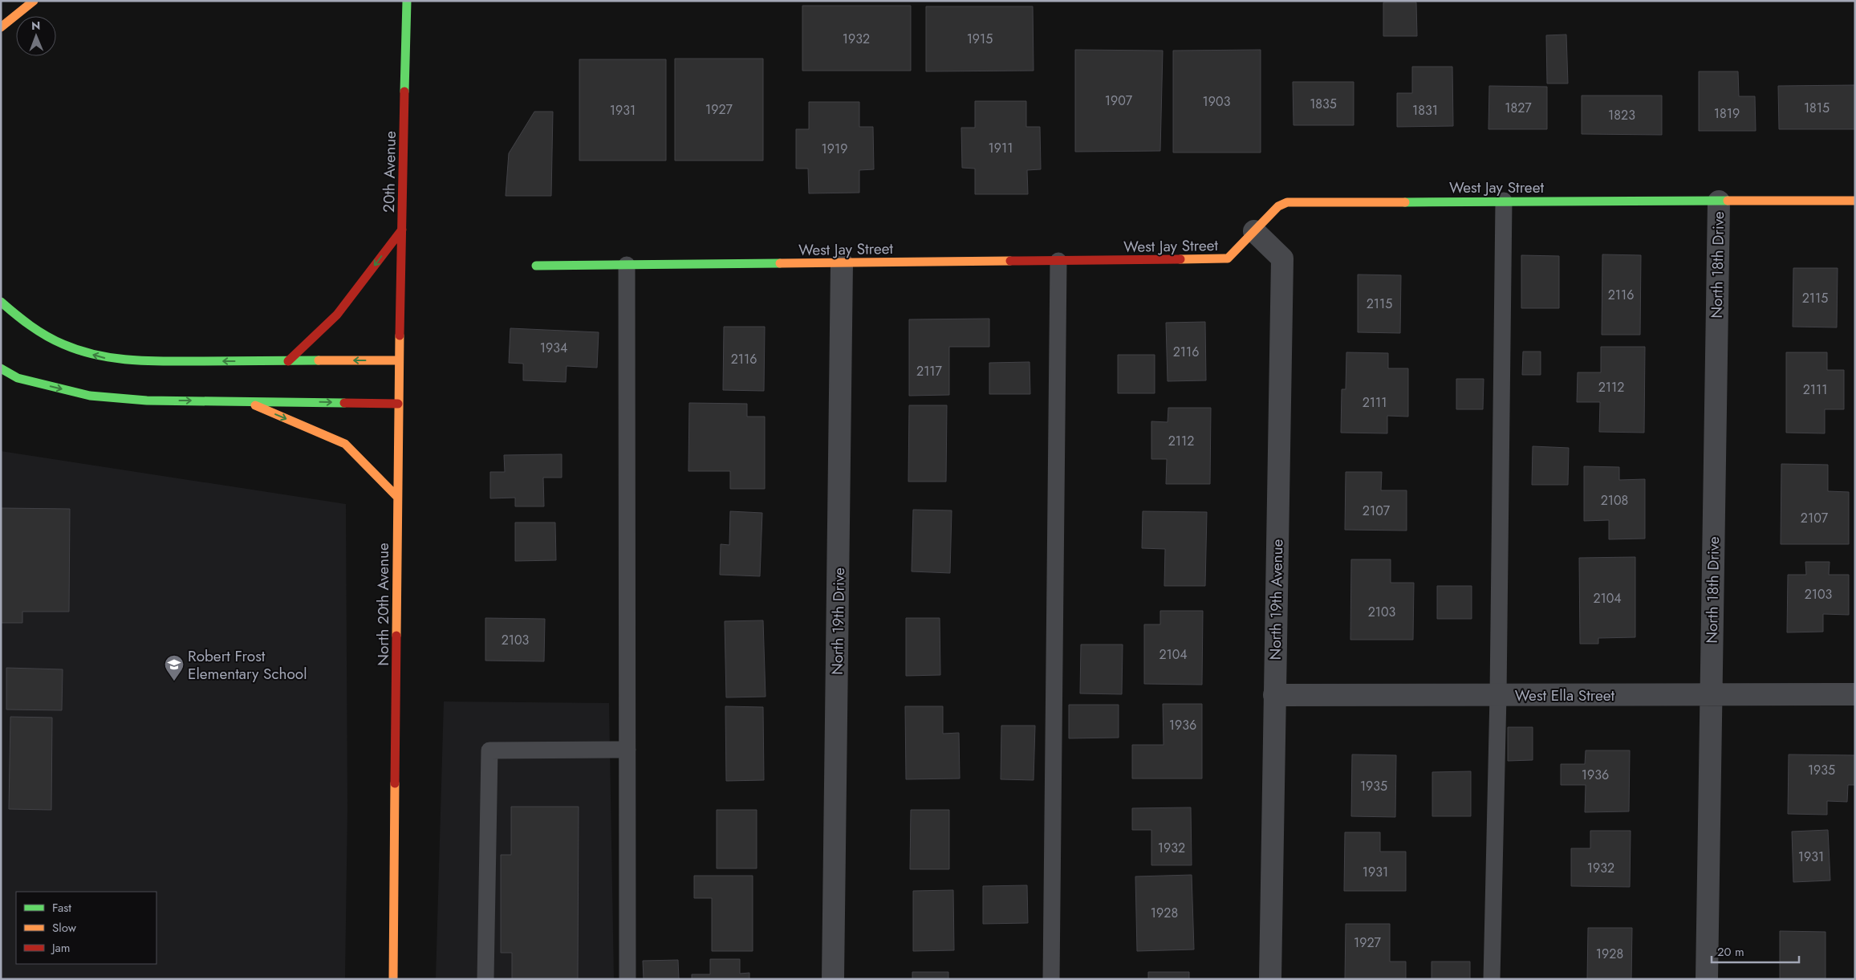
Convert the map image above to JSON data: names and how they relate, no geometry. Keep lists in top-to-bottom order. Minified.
{"streets":{"main road":["20th Avenue","West Jay Street","North 20th Avenue"],"street":["North 18th Drive","North 19th Avenue","North 19th Drive","West Ella Street"]},"crossings":[["20th Avenue","North 20th Avenue"],["West Jay Street","North 18th Drive"],["West Jay Street","North 19th Avenue"],["West Jay Street","North 19th Drive"],["North 18th Drive","West Ella Street"],["North 19th Avenue","West Ella Street"]],"places":{"school or university":["Robert Frost Elementary School"]},"house_numbers":["1932","1915","1907","1903","1835","1827","1815","1927","1931","1831","1819","1823","1911","1919","2116","2115","2115","1934","2116","2116","2117","2112","2111","2111","2112","2108","2107","2107","2103","2104","2103","2103","2104","1936","1935","1936","1935","1932","1931","1932","1931","1928","1927","1928"],"legend":["Fast","Slow","Jam"],"scale_bar":"20 m","north":"top"}
